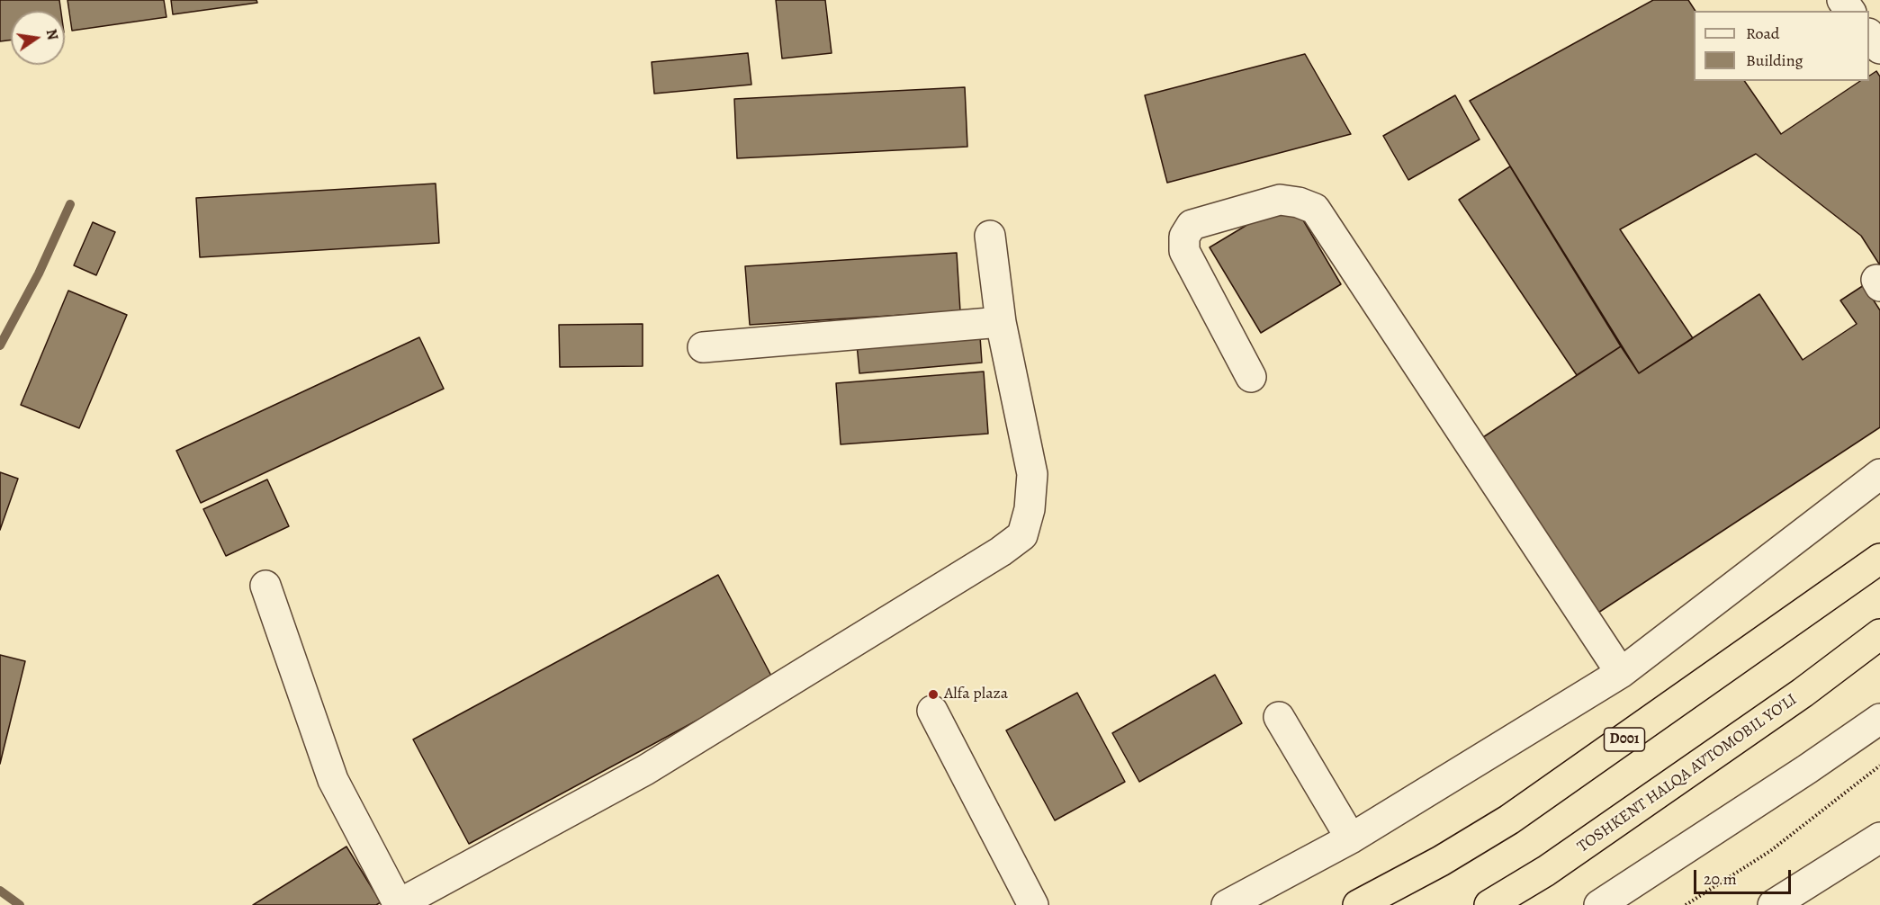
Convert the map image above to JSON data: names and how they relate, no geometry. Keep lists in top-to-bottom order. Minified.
{"streets":{"highway":["D001","TOSHKENT HALQA AVTOMOBIL YO'LI"]},"places":["Alfa plaza"],"legend":["Road","Building"],"scale_bar":"20 m","north":"right"}
